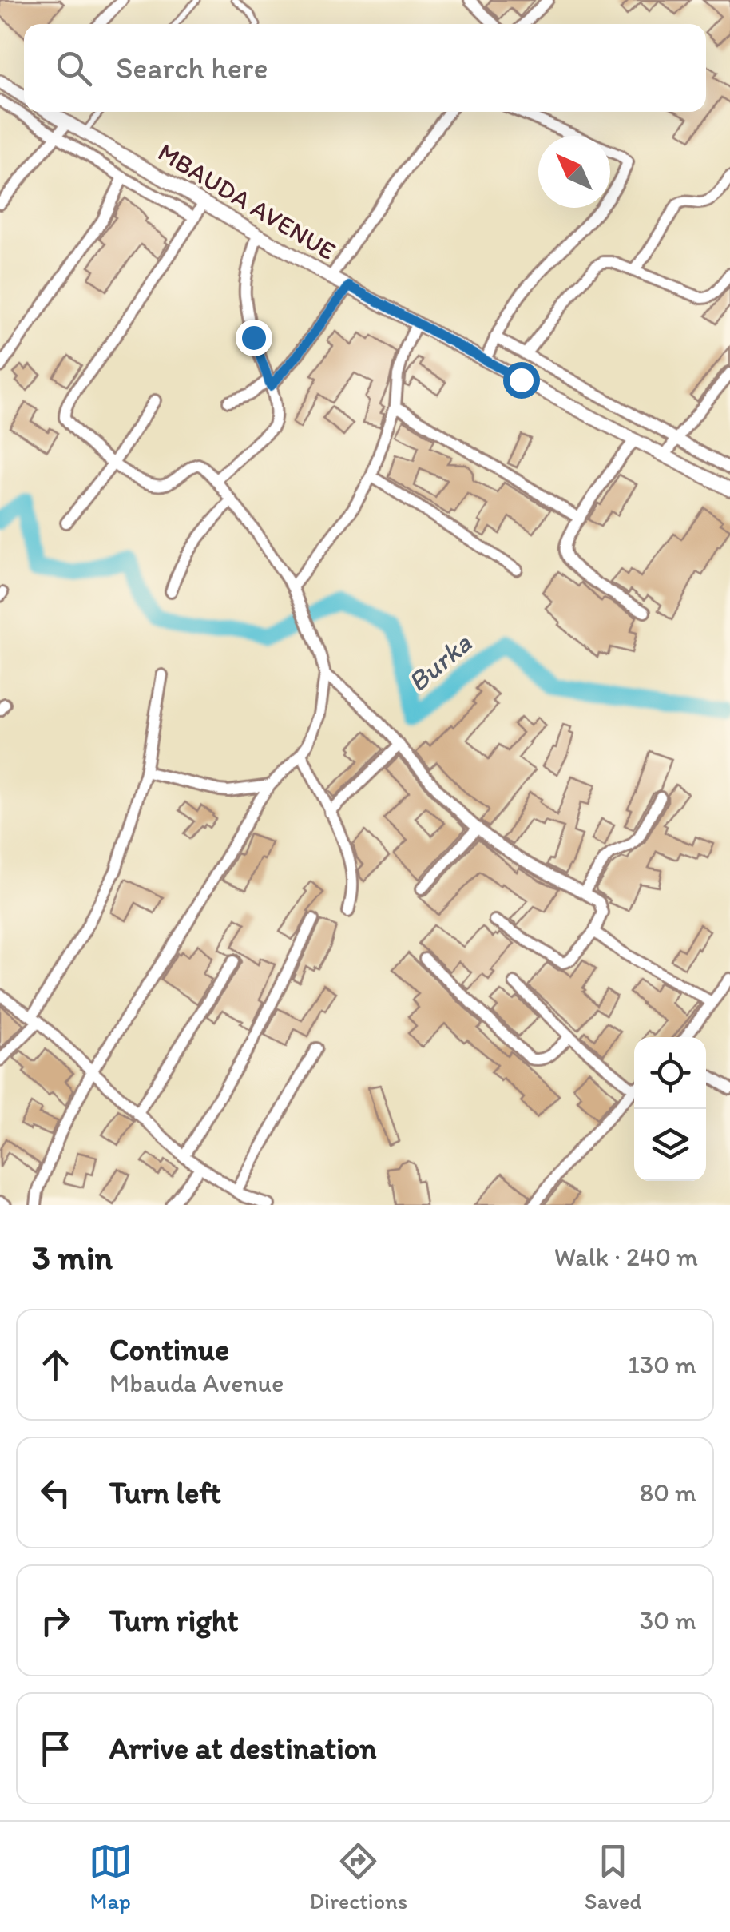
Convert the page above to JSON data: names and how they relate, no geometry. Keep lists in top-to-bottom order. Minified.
{"streets":{"street":["MBAUDA AVENUE"]},"water":["Burka"],"north":"top left","page":{"search":"Search here","heading":["3 min","Walk · 240 m"],"list":[["Continue","Mbauda Avenue","130 m"],["Turn left","80 m"],["Turn right","30 m"],"Arrive at destination"],"nav":["Map","Directions","Saved"]}}
